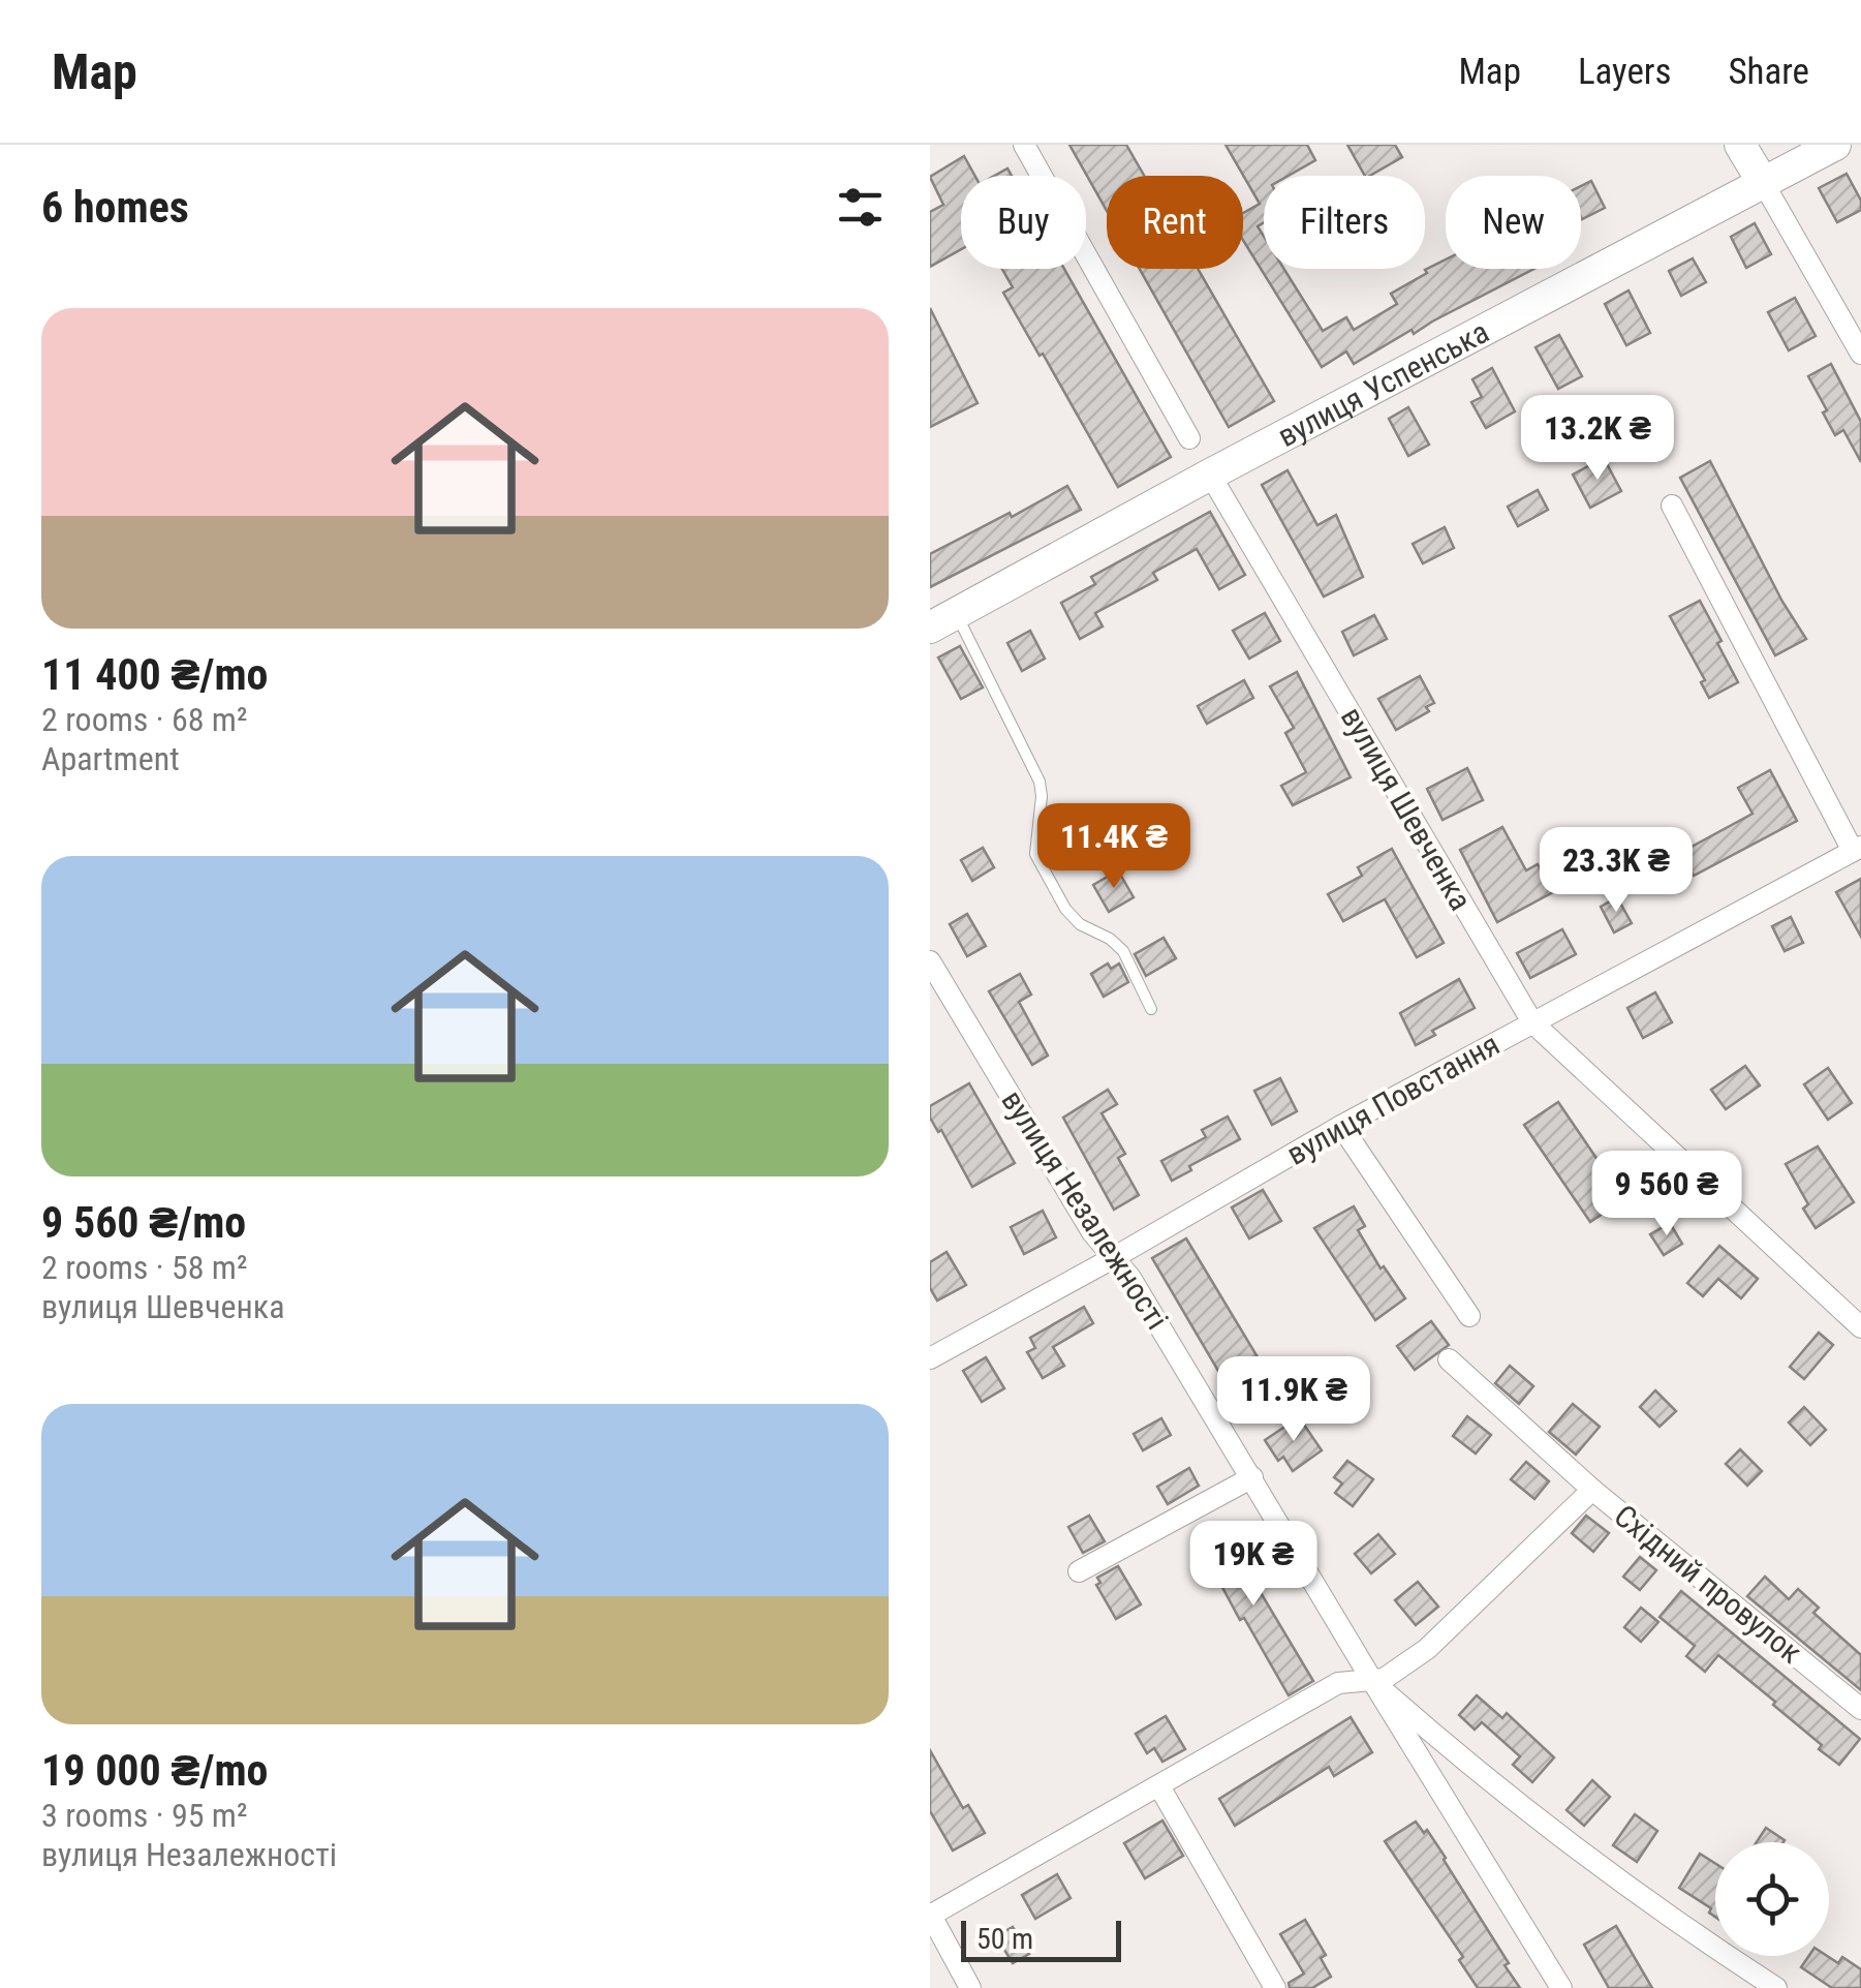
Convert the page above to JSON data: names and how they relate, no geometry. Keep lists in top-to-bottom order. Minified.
{"streets":{"street":["вулиця Успенська","вулиця Шевченка","вулиця Повстання","вулиця Незалежності","Східний провулок"]},"crossings":[["вулиця Успенська","вулиця Шевченка"],["вулиця Шевченка","вулиця Повстання"],["вулиця Повстання","вулиця Незалежності"],["вулиця Незалежності","Східний провулок"]],"scale_bar":"50 m","page":{"header":"Map","nav":["Map","Layers","Share"],"heading":"6 homes","chip":["Buy","Rent","Filters","New"],"list":[{"name":"11 400 ₴/mo","note":"2 rooms · 68 m² · Apartment"},{"name":"9 560 ₴/mo","note":"2 rooms · 58 m² · вулиця Шевченка"},{"name":"19 000 ₴/mo","note":"3 rooms · 95 m² · вулиця Незалежності"}],"price":["13.2K ₴","11.4K ₴","23.3K ₴","9 560 ₴","11.9K ₴","19K ₴"],"scale":"50 m"}}
